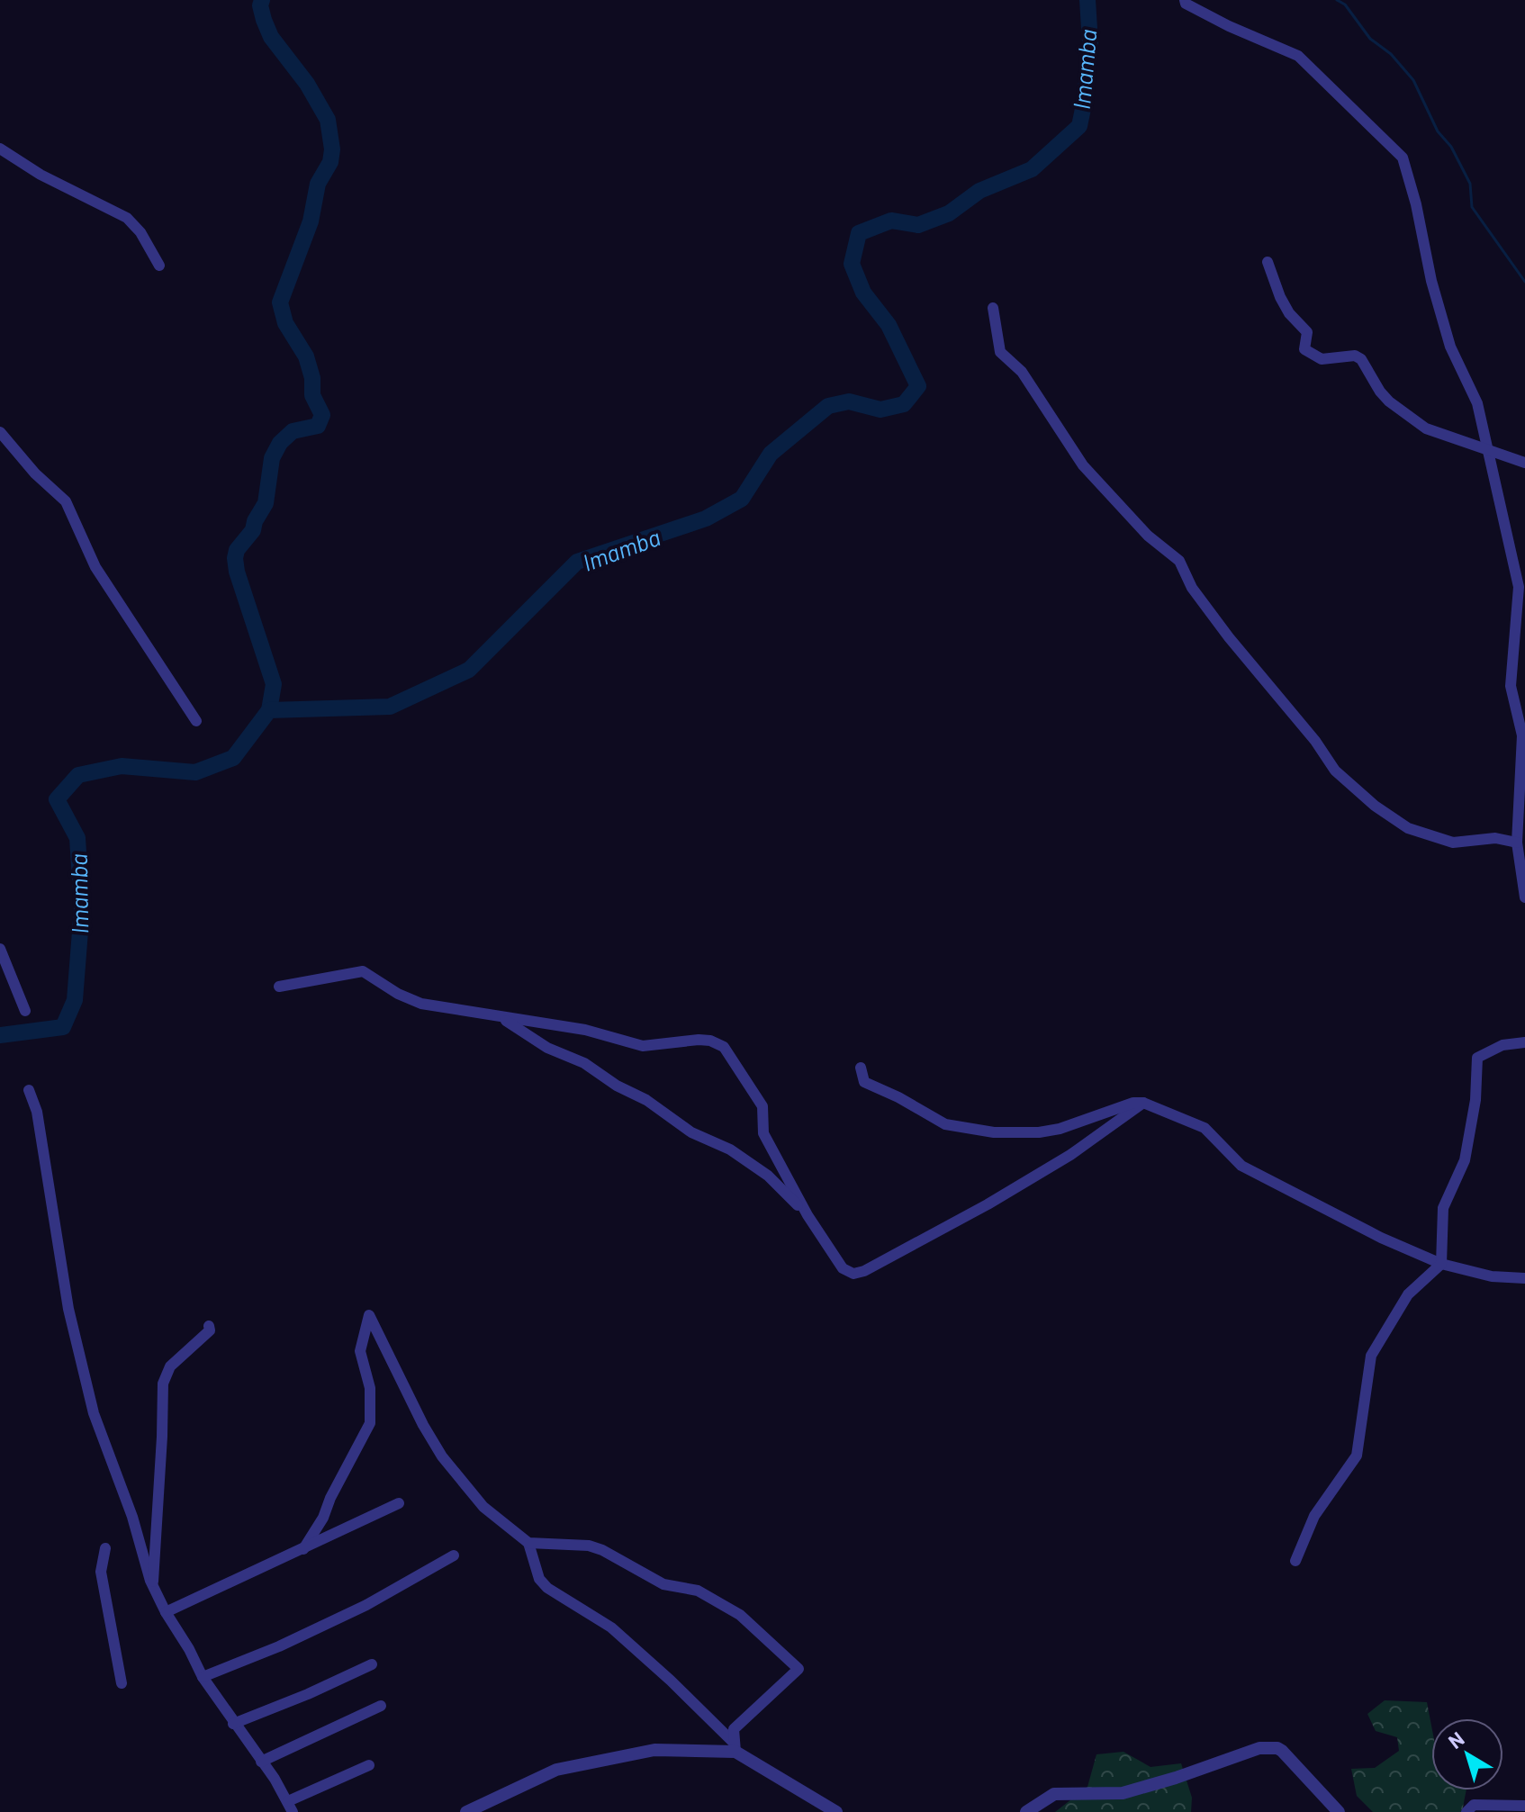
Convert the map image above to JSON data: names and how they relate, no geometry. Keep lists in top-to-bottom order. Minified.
{"water":["Imamba"],"north":"top left"}
